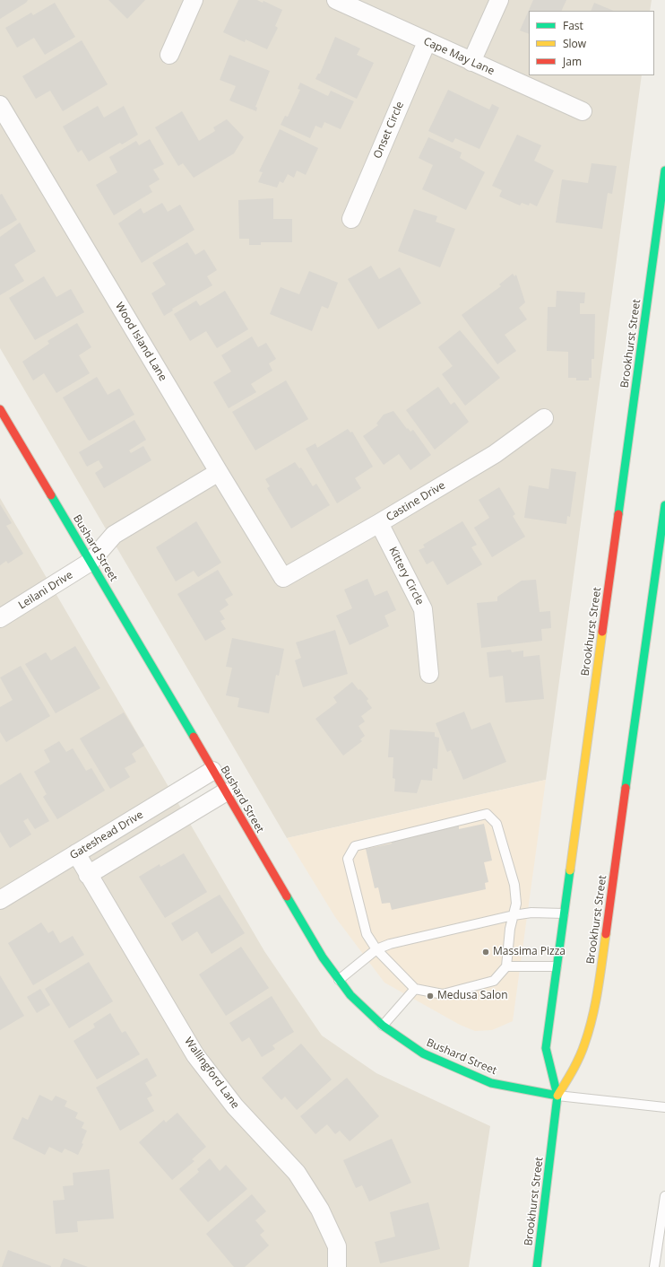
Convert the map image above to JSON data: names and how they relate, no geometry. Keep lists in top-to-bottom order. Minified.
{"streets":{"main road":["Brookhurst Street","Bushard Street"],"street":["Cape May Lane","Onset Circle","Wood Island Lane","Castine Drive","Kittery Circle","Leilani Drive","Gateshead Drive","Wallingford Lane"]},"crossings":[["Cape May Lane","Onset Circle"],["Wood Island Lane","Castine Drive"],["Wood Island Lane","Leilani Drive"],["Brookhurst Street","Bushard Street"],["Castine Drive","Kittery Circle"],["Bushard Street","Leilani Drive"],["Bushard Street","Gateshead Drive"],["Gateshead Drive","Wallingford Lane"]],"places":["Massima Pizza","Medusa Salon"],"legend":["Fast","Slow","Jam"]}
